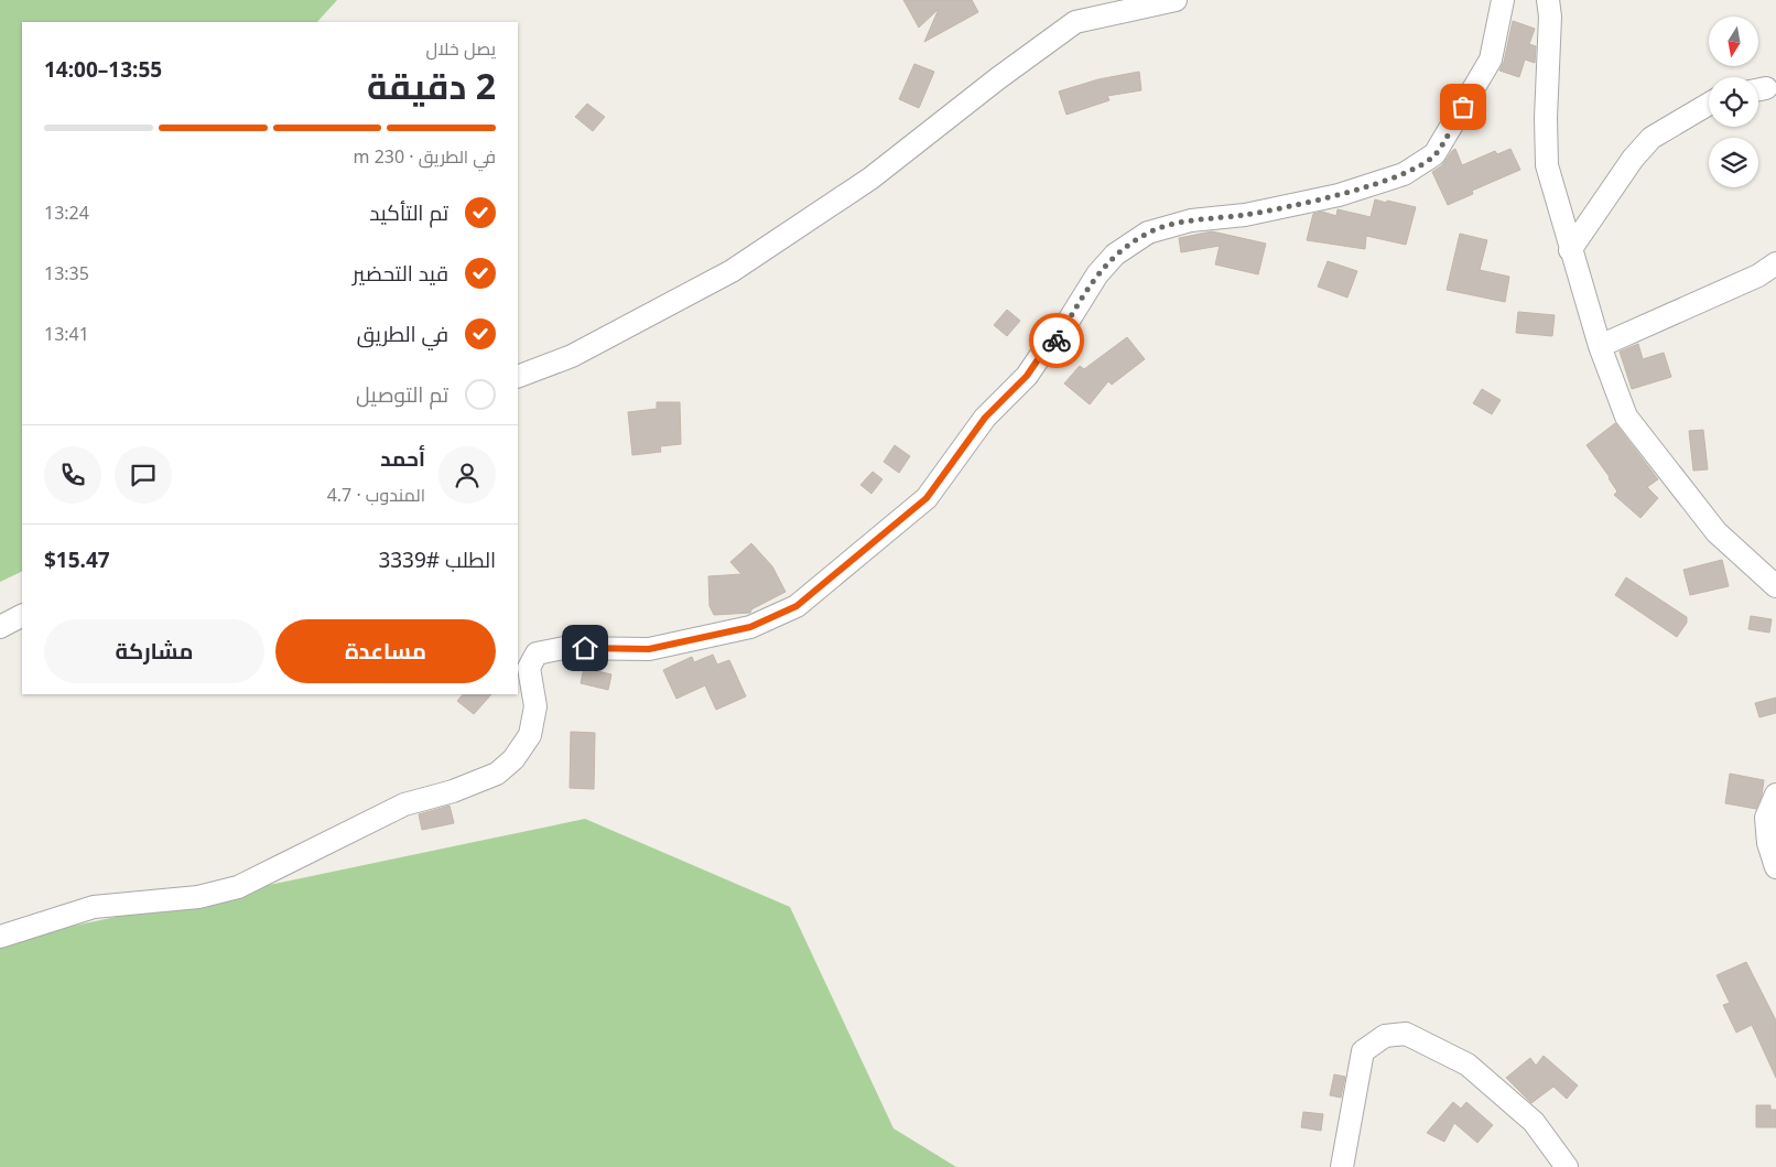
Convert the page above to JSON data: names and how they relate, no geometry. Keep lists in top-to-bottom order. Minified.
{"north":"bottom","page":{"heading":["2 دقيقة","يصل خلال","13:55–14:00"],"panel":["أحمد","المندوب · 4.7","الطلب #3339","$15.47"],"bar":"في الطريق · 230 m","list":[["تم التأكيد","13:24"],["قيد التحضير","13:35"],["في الطريق","13:41"],"تم التوصيل"],"buttons":["مساعدة","مشاركة"]}}
